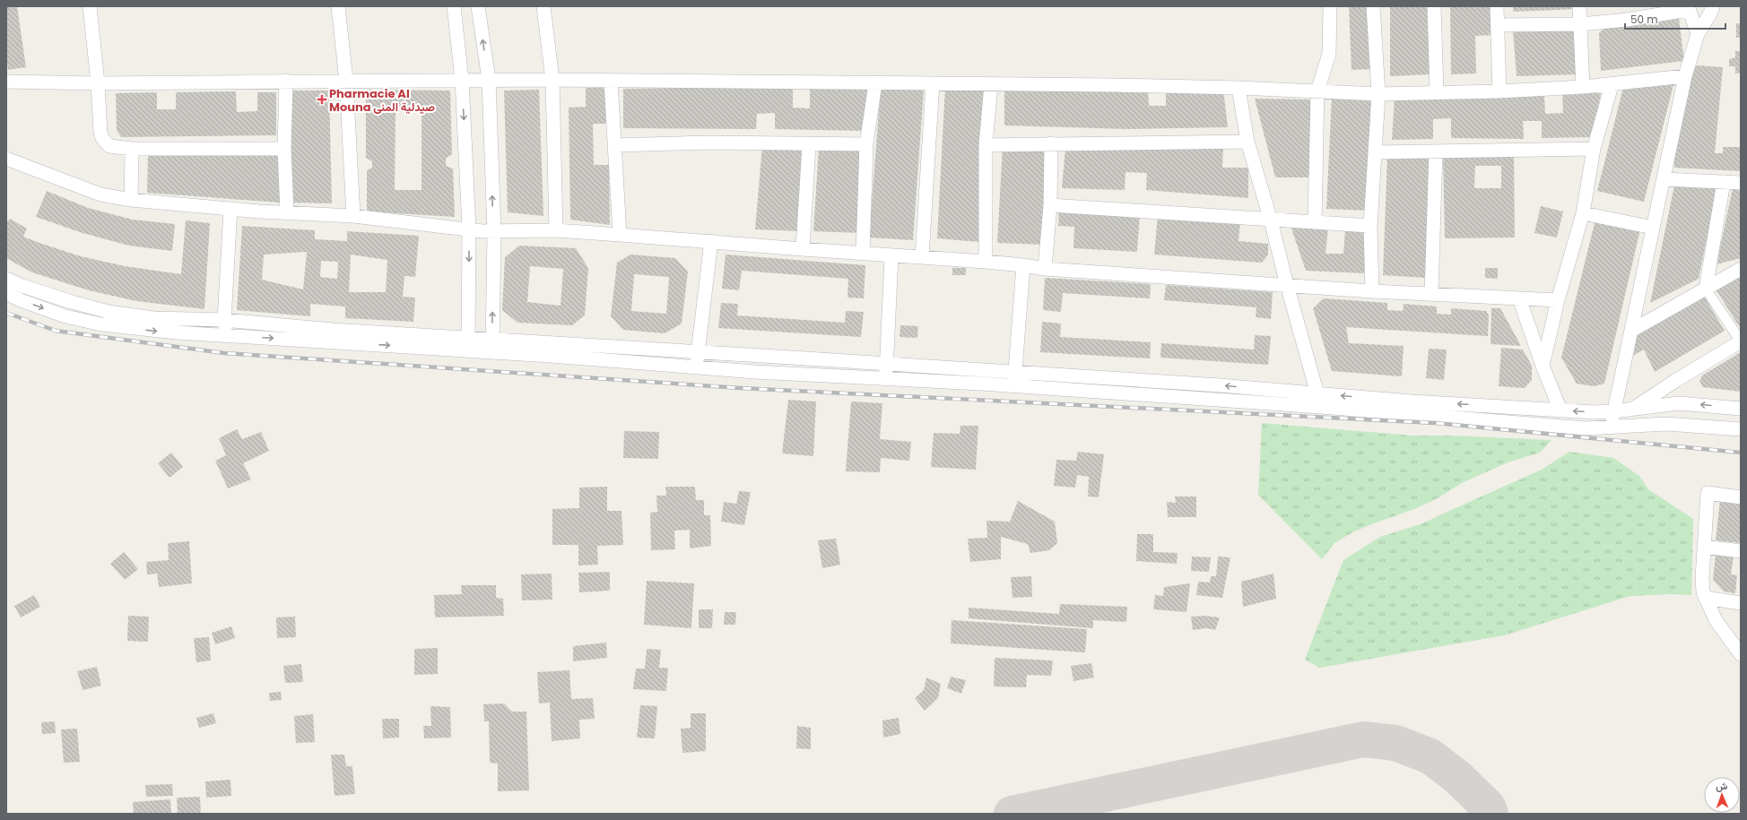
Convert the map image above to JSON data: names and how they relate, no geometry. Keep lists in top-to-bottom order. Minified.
{"places":{"health":["Pharmacie Al Mouna صيدلية المنى"]},"scale_bar":"50 m","north":"top"}
